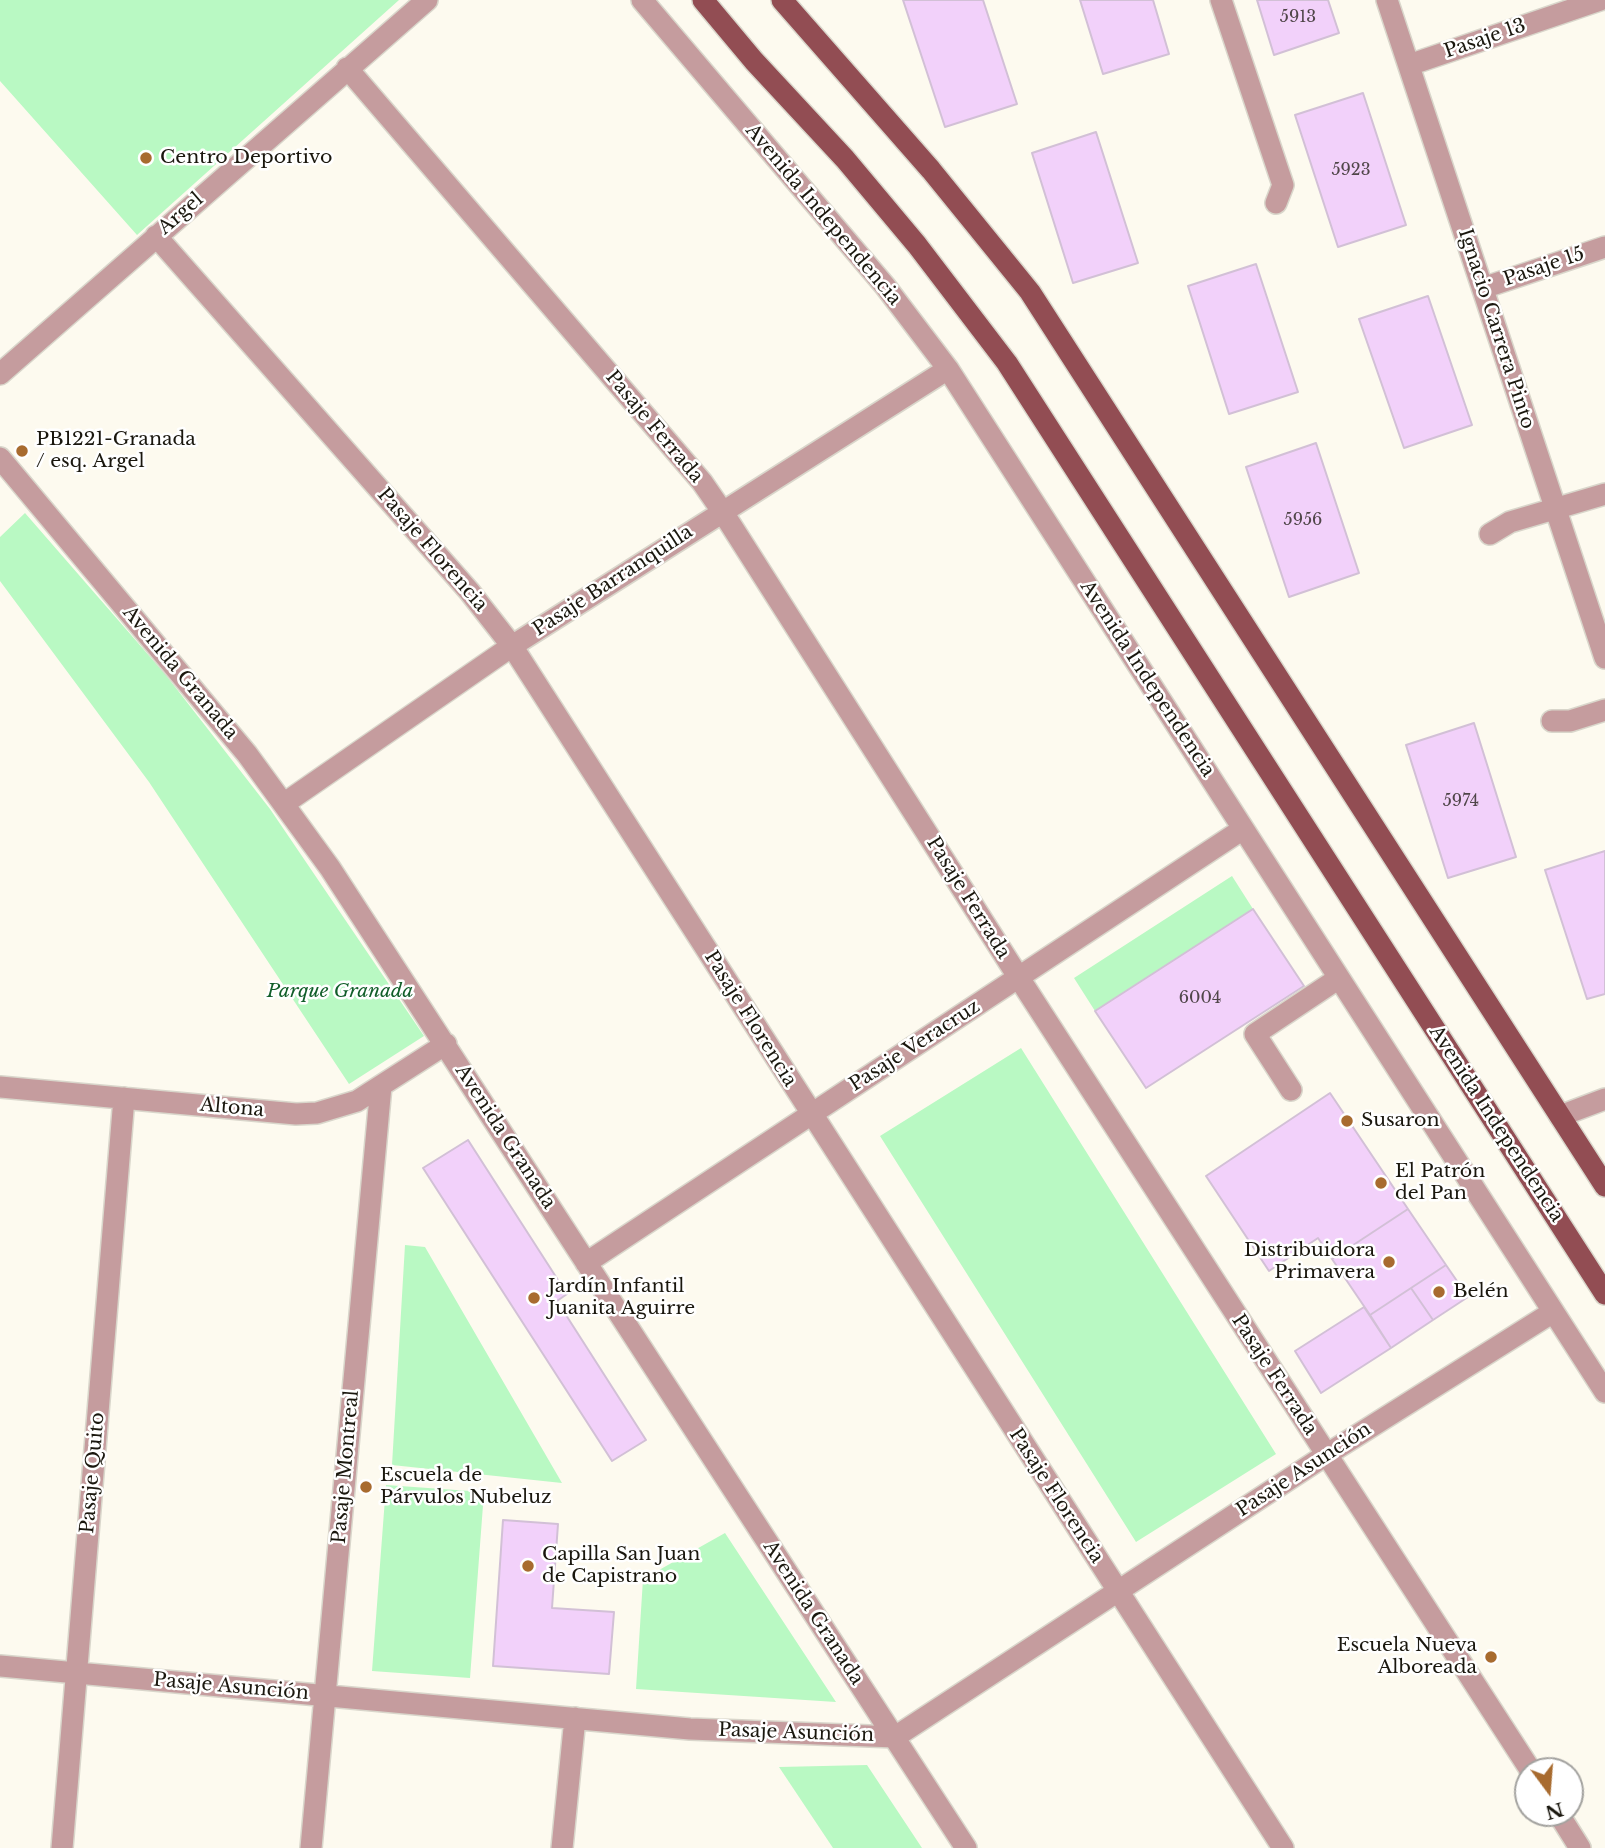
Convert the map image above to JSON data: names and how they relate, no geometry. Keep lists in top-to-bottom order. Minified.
{"streets":{"main road":["Avenida Independencia"],"street":["Pasaje 13","Argel","Pasaje 15","Ignacio Carrera Pinto","Pasaje Ferrada","Pasaje Florencia","Pasaje Barranquilla","Avenida Granada","Pasaje Veracruz","Altona","Pasaje Montreal","Pasaje Asunción","Pasaje Quito"]},"crossings":[["Pasaje 13","Ignacio Carrera Pinto"],["Argel","Pasaje Ferrada"],["Argel","Pasaje Florencia"],["Avenida Independencia","Pasaje Barranquilla"],["Avenida Independencia","Pasaje Veracruz"],["Avenida Independencia","Pasaje Asunción"],["Pasaje 15","Ignacio Carrera Pinto"],["Pasaje Ferrada","Pasaje Barranquilla"],["Pasaje Ferrada","Pasaje Veracruz"],["Pasaje Ferrada","Pasaje Asunción"],["Pasaje Florencia","Pasaje Barranquilla"],["Pasaje Florencia","Pasaje Veracruz"],["Pasaje Florencia","Pasaje Asunción"],["Pasaje Barranquilla","Avenida Granada"],["Avenida Granada","Pasaje Veracruz"],["Avenida Granada","Altona"],["Avenida Granada","Pasaje Asunción"],["Altona","Pasaje Montreal"],["Altona","Pasaje Quito"],["Pasaje Montreal","Pasaje Asunción"],["Pasaje Asunción","Pasaje Quito"]],"parks":["Parque Granada"],"places":["Centro Deportivo","PB1221-Granada / esq. Argel","Susaron","El Patrón del Pan","Distribuidora Primavera","Belén","Jardín Infantil Juanita Aguirre","Escuela de Párvulos Nubeluz","Capilla San Juan de Capistrano","Escuela Nueva Alboreada"],"house_numbers":["5913","5923","5956","5974","6004"],"north":"bottom"}
